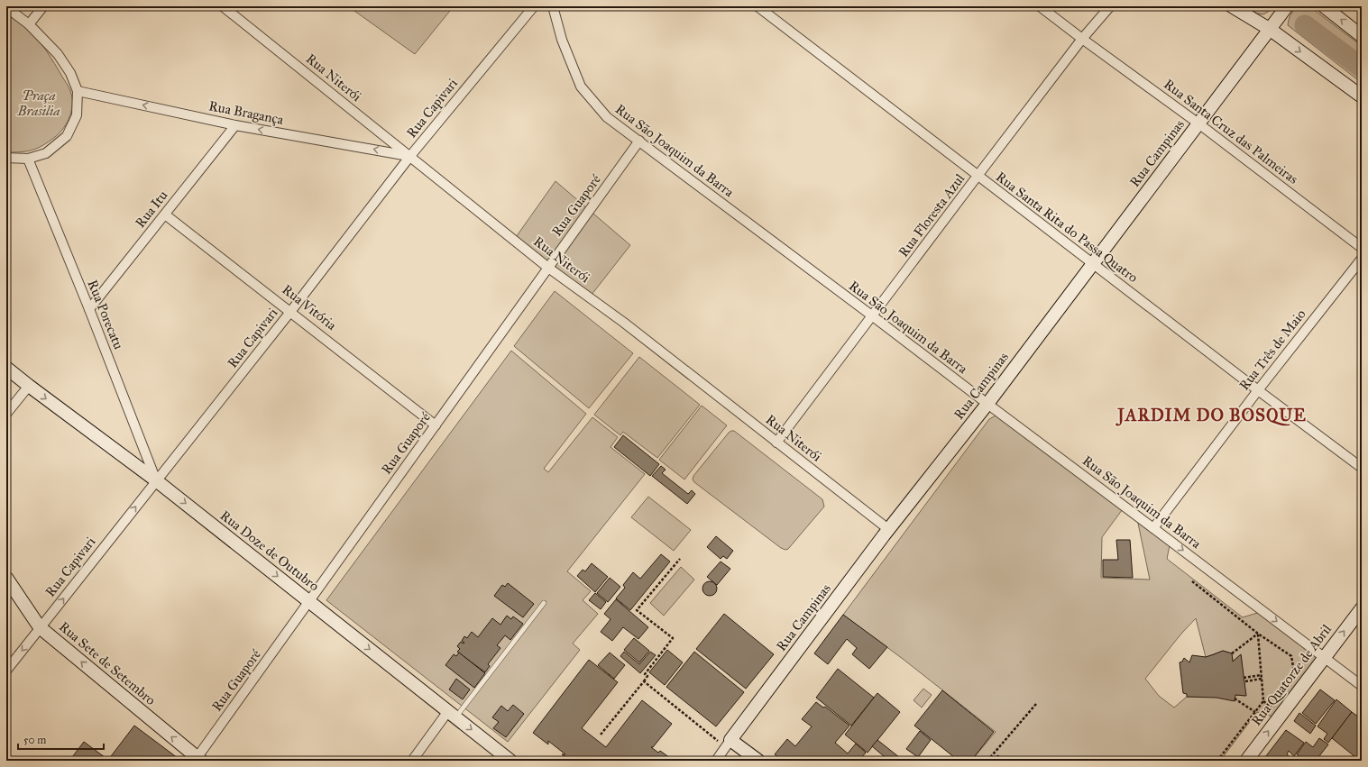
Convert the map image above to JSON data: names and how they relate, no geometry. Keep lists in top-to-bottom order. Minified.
{"streets":{"street":["Rua Niterói","Rua Capivari","Rua Bragança","Rua Santa Cruz das Palmeiras","Rua São Joaquim da Barra","Rua Campinas","Rua Guaporé","Rua Itu","Rua Floresta Azul","Rua Santa Rita do Passa Quatro","Rua Vitória","Rua Porecatu","Rua Três de Maio","Rua Doze de Outubro","Rua Sete de Setembro","Rua Quatorze de Abril"]},"crossings":[["Rua Niterói","Rua Capivari"],["Rua Niterói","Rua Bragança"],["Rua Niterói","Rua Campinas"],["Rua Niterói","Rua Guaporé"],["Rua Niterói","Rua Floresta Azul"],["Rua Capivari","Rua Bragança"],["Rua Capivari","Rua Vitória"],["Rua Capivari","Rua Porecatu"],["Rua Capivari","Rua Doze de Outubro"],["Rua Capivari","Rua Sete de Setembro"],["Rua Bragança","Rua Itu"],["Rua Santa Cruz das Palmeiras","Rua Campinas"],["Rua Santa Cruz das Palmeiras","Rua Floresta Azul"],["Rua São Joaquim da Barra","Rua Campinas"],["Rua São Joaquim da Barra","Rua Guaporé"],["Rua São Joaquim da Barra","Rua Floresta Azul"],["Rua São Joaquim da Barra","Rua Três de Maio"],["Rua São Joaquim da Barra","Rua Quatorze de Abril"],["Rua Campinas","Rua Santa Rita do Passa Quatro"],["Rua Guaporé","Rua Vitória"],["Rua Guaporé","Rua Doze de Outubro"],["Rua Guaporé","Rua Sete de Setembro"],["Rua Itu","Rua Vitória"],["Rua Itu","Rua Porecatu"],["Rua Floresta Azul","Rua Santa Rita do Passa Quatro"],["Rua Santa Rita do Passa Quatro","Rua Três de Maio"],["Rua Porecatu","Rua Doze de Outubro"]],"one_way":["Rua Bragança","Rua Doze de Outubro","Rua Sete de Setembro","Rua Quatorze de Abril"],"districts":["JARDIM DO BOSQUE"],"parks":["Praça Brasilia"],"scale_bar":"50 m"}
